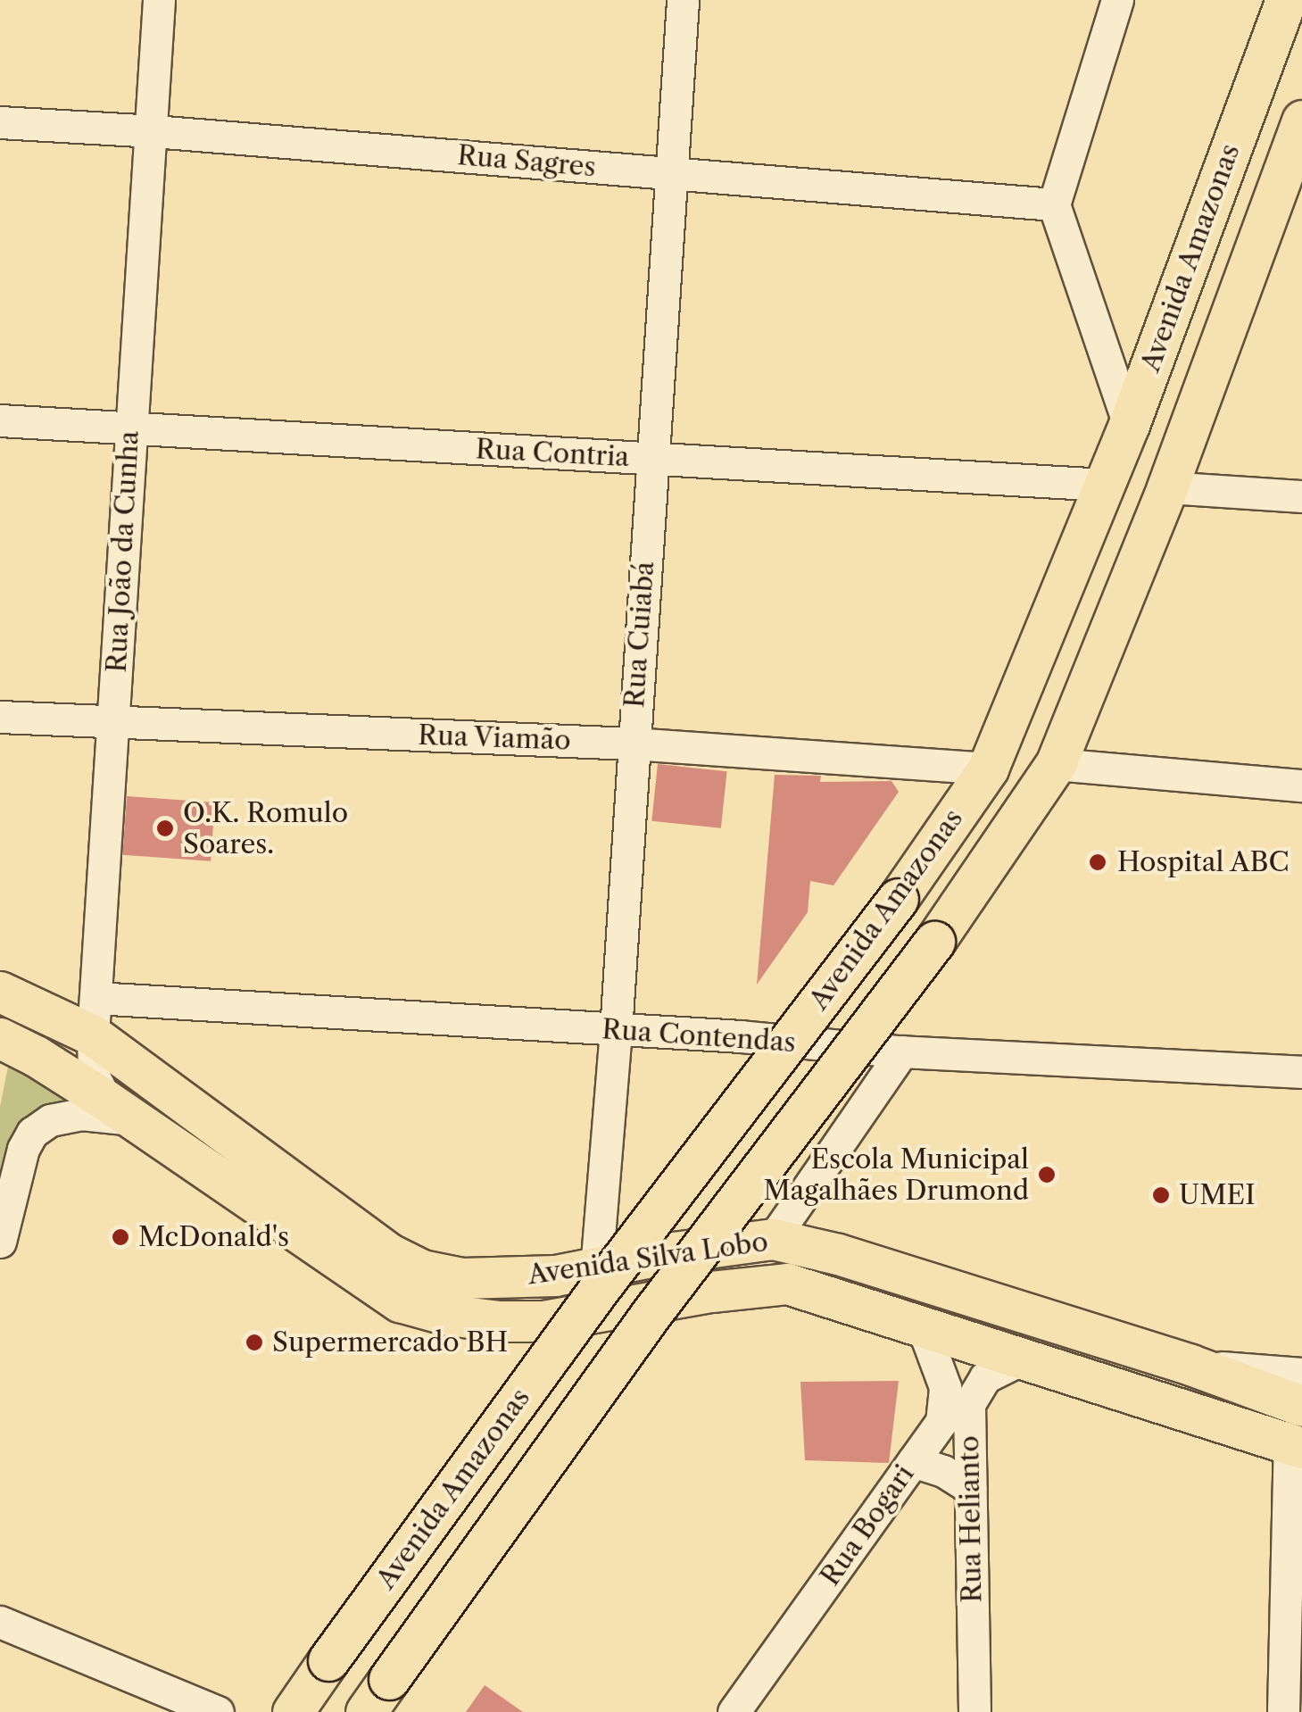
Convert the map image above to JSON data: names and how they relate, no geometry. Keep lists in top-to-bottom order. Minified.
{"streets":{"main road":["Avenida Amazonas","Avenida Silva Lobo"],"street":["Rua Sagres","Rua Contria","Rua João da Cunha","Rua Cuiabá","Rua Viamão","Rua Contendas","Rua Helianto","Rua Bogari"]},"crossings":[["Rua Sagres","Rua João da Cunha"],["Rua Sagres","Rua Cuiabá"],["Avenida Amazonas","Rua Contria"],["Avenida Amazonas","Rua Viamão"],["Rua Contria","Rua João da Cunha"],["Rua Contria","Rua Cuiabá"],["Rua João da Cunha","Rua Viamão"],["Rua João da Cunha","Rua Contendas"],["Rua João da Cunha","Avenida Silva Lobo"],["Rua Cuiabá","Rua Viamão"],["Rua Cuiabá","Rua Contendas"],["Rua Cuiabá","Avenida Silva Lobo"],["Rua Contendas","Avenida Silva Lobo"],["Avenida Silva Lobo","Rua Helianto"],["Avenida Silva Lobo","Rua Bogari"]],"places":["O.K. Romulo Soares.","Hospital ABC","Escola Municipal Magalhães Drumond","UMEI","McDonald's","Supermercado BH"]}
